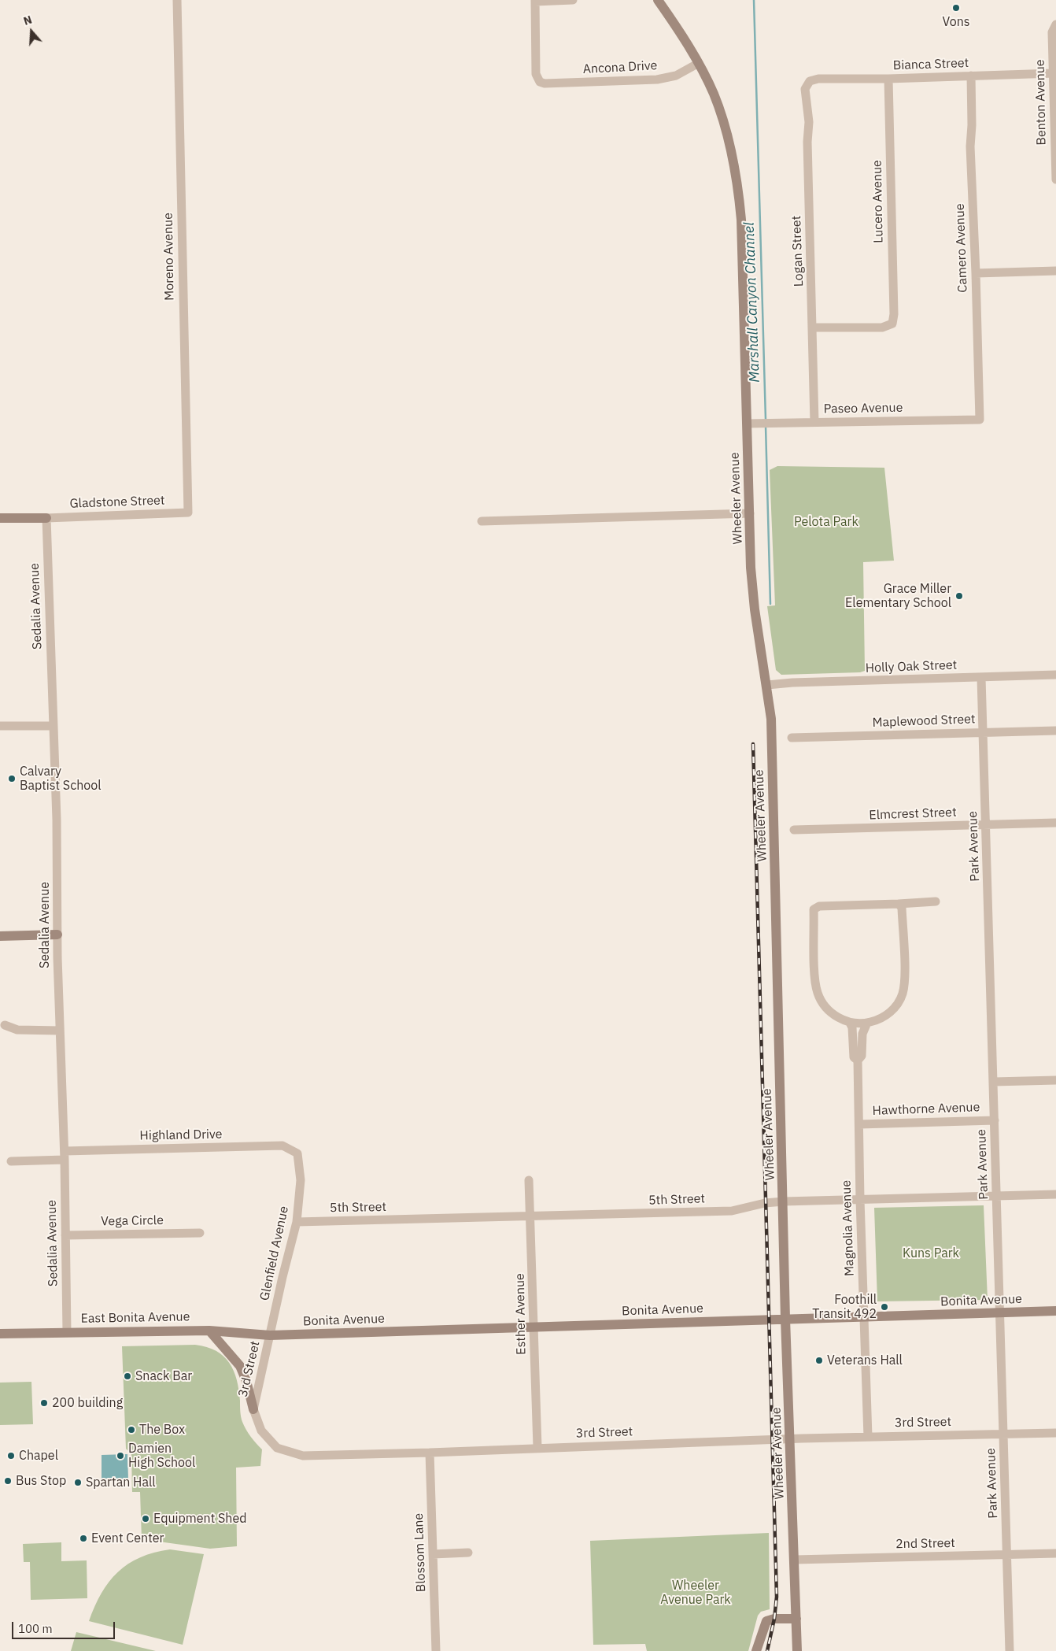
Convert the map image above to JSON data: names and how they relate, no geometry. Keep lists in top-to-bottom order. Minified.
{"streets":{"main road":["Wheeler Avenue","Bonita Avenue","East Bonita Avenue"],"street":["Bianca Street","Ancona Drive","Benton Avenue","Lucero Avenue","Camero Avenue","Logan Street","Moreno Avenue","Paseo Avenue","Gladstone Street","Sedalia Avenue","Holly Oak Street","Maplewood Street","Elmcrest Street","Park Avenue","Hawthorne Avenue","Highland Drive","5th Street","Vega Circle","Magnolia Avenue","Glenfield Avenue","Esther Avenue","3rd Street","2nd Street","Blossom Lane"]},"crossings":[["Bianca Street","Benton Avenue"],["Bianca Street","Lucero Avenue"],["Bianca Street","Camero Avenue"],["Bianca Street","Logan Street"],["Ancona Drive","Wheeler Avenue"],["Lucero Avenue","Logan Street"],["Camero Avenue","Paseo Avenue"],["Logan Street","Paseo Avenue"],["Moreno Avenue","Gladstone Street"],["Paseo Avenue","Wheeler Avenue"],["Wheeler Avenue","Holly Oak Street"],["Wheeler Avenue","5th Street"],["Wheeler Avenue","Bonita Avenue"],["Wheeler Avenue","3rd Street"],["Wheeler Avenue","2nd Street"],["Gladstone Street","Sedalia Avenue"],["Sedalia Avenue","Highland Drive"],["Sedalia Avenue","Vega Circle"],["Sedalia Avenue","East Bonita Avenue"],["Holly Oak Street","Park Avenue"],["Maplewood Street","Park Avenue"],["Elmcrest Street","Park Avenue"],["Park Avenue","Hawthorne Avenue"],["Park Avenue","5th Street"],["Park Avenue","Bonita Avenue"],["Park Avenue","3rd Street"],["Park Avenue","2nd Street"],["Hawthorne Avenue","Magnolia Avenue"],["Highland Drive","Glenfield Avenue"],["5th Street","Magnolia Avenue"],["5th Street","Glenfield Avenue"],["5th Street","Esther Avenue"],["Magnolia Avenue","Bonita Avenue"],["Magnolia Avenue","3rd Street"],["Glenfield Avenue","Bonita Avenue"],["Glenfield Avenue","East Bonita Avenue"],["Glenfield Avenue","3rd Street"],["Bonita Avenue","Esther Avenue"],["Bonita Avenue","East Bonita Avenue"],["Bonita Avenue","3rd Street"],["Esther Avenue","3rd Street"],["East Bonita Avenue","3rd Street"],["3rd Street","Blossom Lane"]],"water":["Marshall Canyon Channel"],"parks":["Pelota Park","Kuns Park","Wheeler Avenue Park"],"places":["Vons","Grace Miller Elementary School","Calvary Baptist School","Foothill Transit 492","Veterans Hall","Snack Bar","200 building","The Box","Chapel","Damien High School","Bus Stop","Spartan Hall","Equipment Shed","Event Center"],"scale_bar":"100 m","north":"top"}
